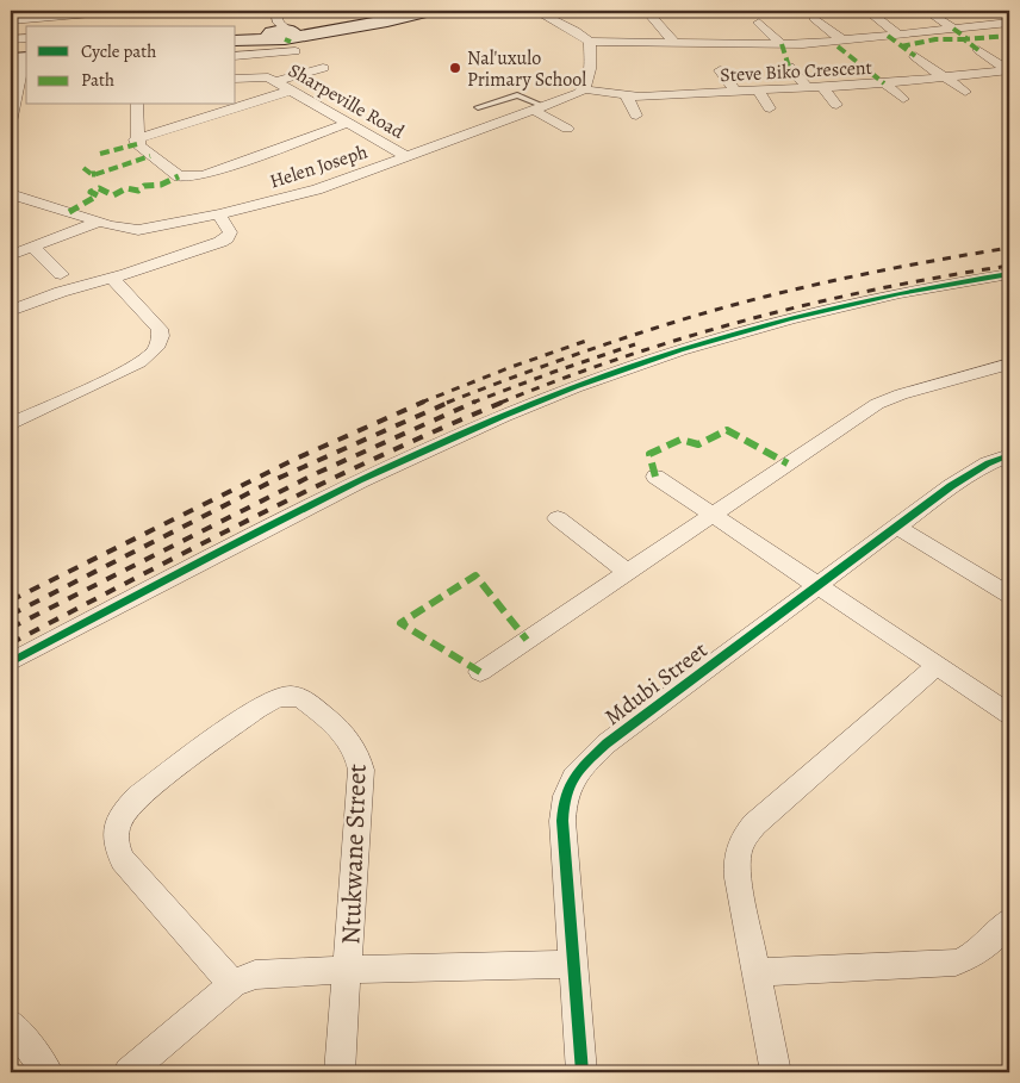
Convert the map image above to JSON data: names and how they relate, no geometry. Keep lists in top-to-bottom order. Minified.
{"streets":{"street":["Steve Biko Crescent","Sharpeville Road","Helen Joseph","Mdubi Street","Ntukwane Street"]},"crossings":[["Steve Biko Crescent","Helen Joseph"],["Sharpeville Road","Helen Joseph"]],"places":["Nal'uxulo Primary School"],"legend":["Cycle path","Path"]}
